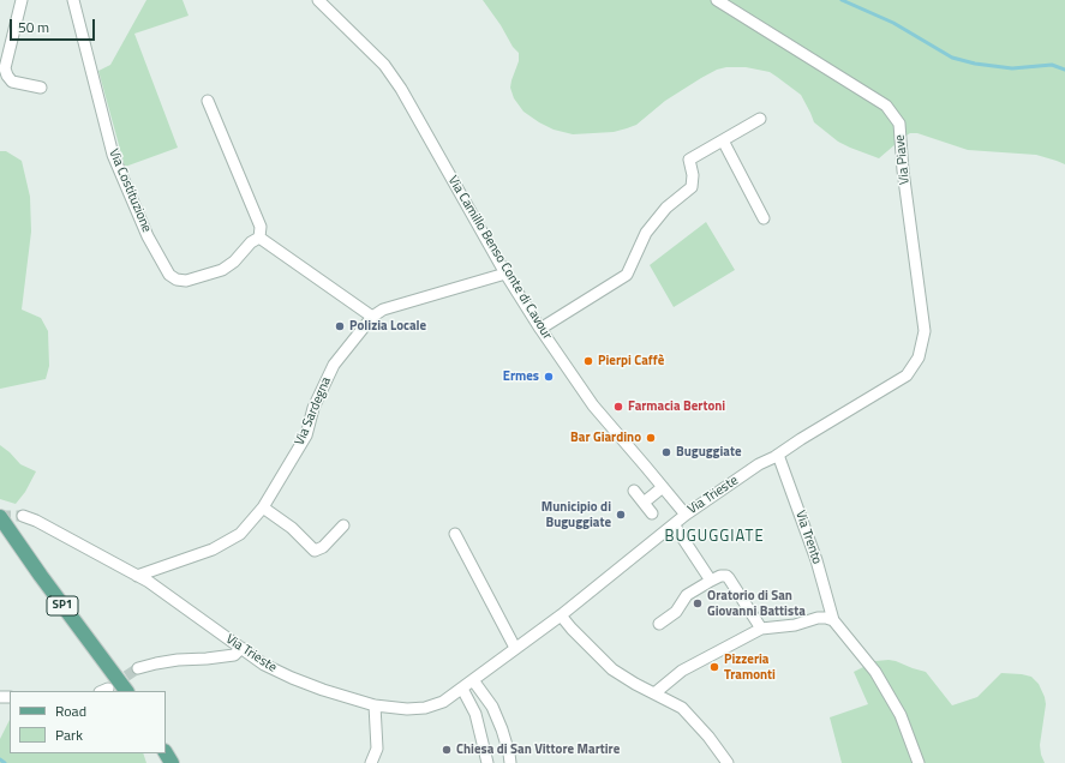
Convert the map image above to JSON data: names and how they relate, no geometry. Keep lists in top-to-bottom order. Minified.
{"streets":{"main road":["SP1"],"street":["Via Piave","Via Costituzione","Via Camillo Benso Conte di Cavour","Via Sardegna","Via Trieste","Via Trento"]},"crossings":[["Via Piave","Via Trieste"],["Via Camillo Benso Conte di Cavour","Via Sardegna"],["Via Camillo Benso Conte di Cavour","Via Trieste"],["Via Sardegna","Via Trieste"],["Via Trieste","Via Trento"]],"districts":["BUGUGGIATE"],"places":["Polizia Locale","Pierpi Caffè","Ermes","Farmacia Bertoni","Bar Giardino","Buguggiate","Municipio di Buguggiate","Oratorio di San Giovanni Battista","Pizzeria Tramonti","Chiesa di San Vittore Martire"],"legend":["Road","Park"],"scale_bar":"50 m"}
